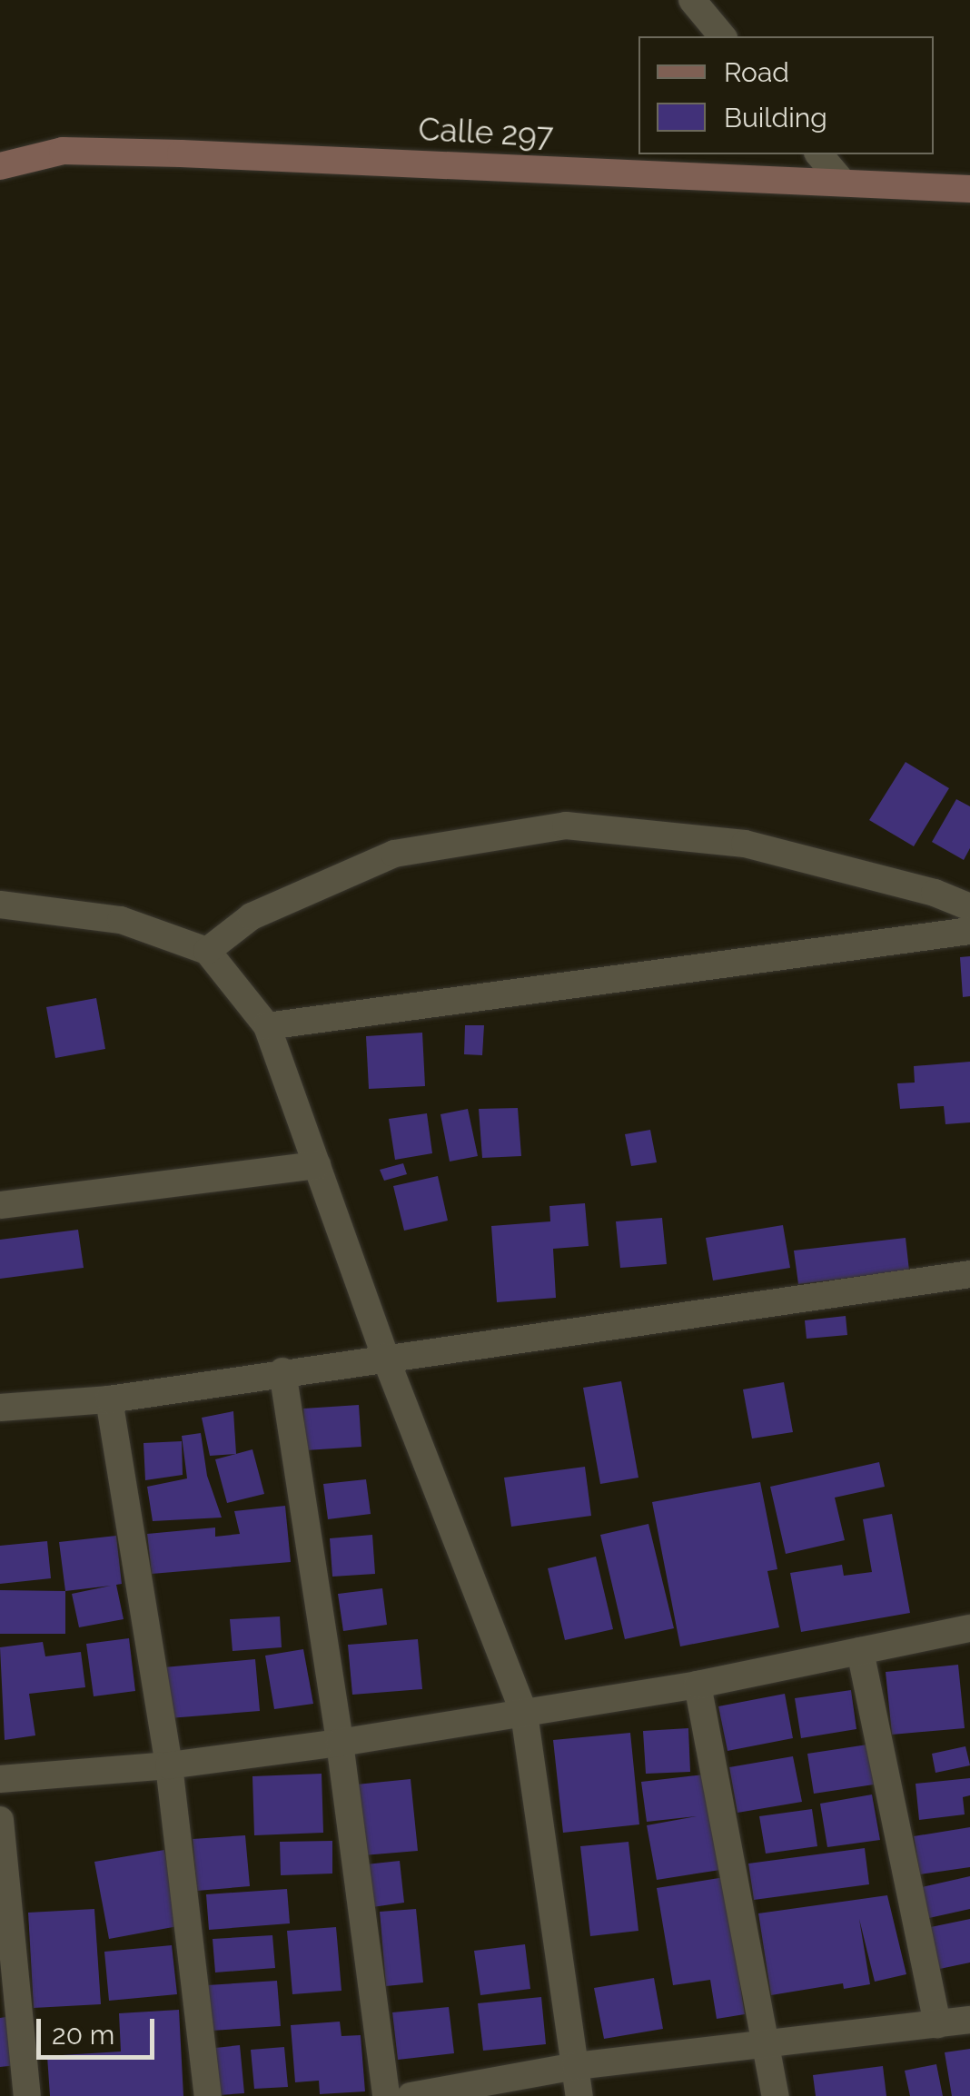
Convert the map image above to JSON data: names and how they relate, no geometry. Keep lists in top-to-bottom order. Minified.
{"streets":{"street":["Calle 297"]},"legend":["Road","Building"],"scale_bar":"20 m"}
